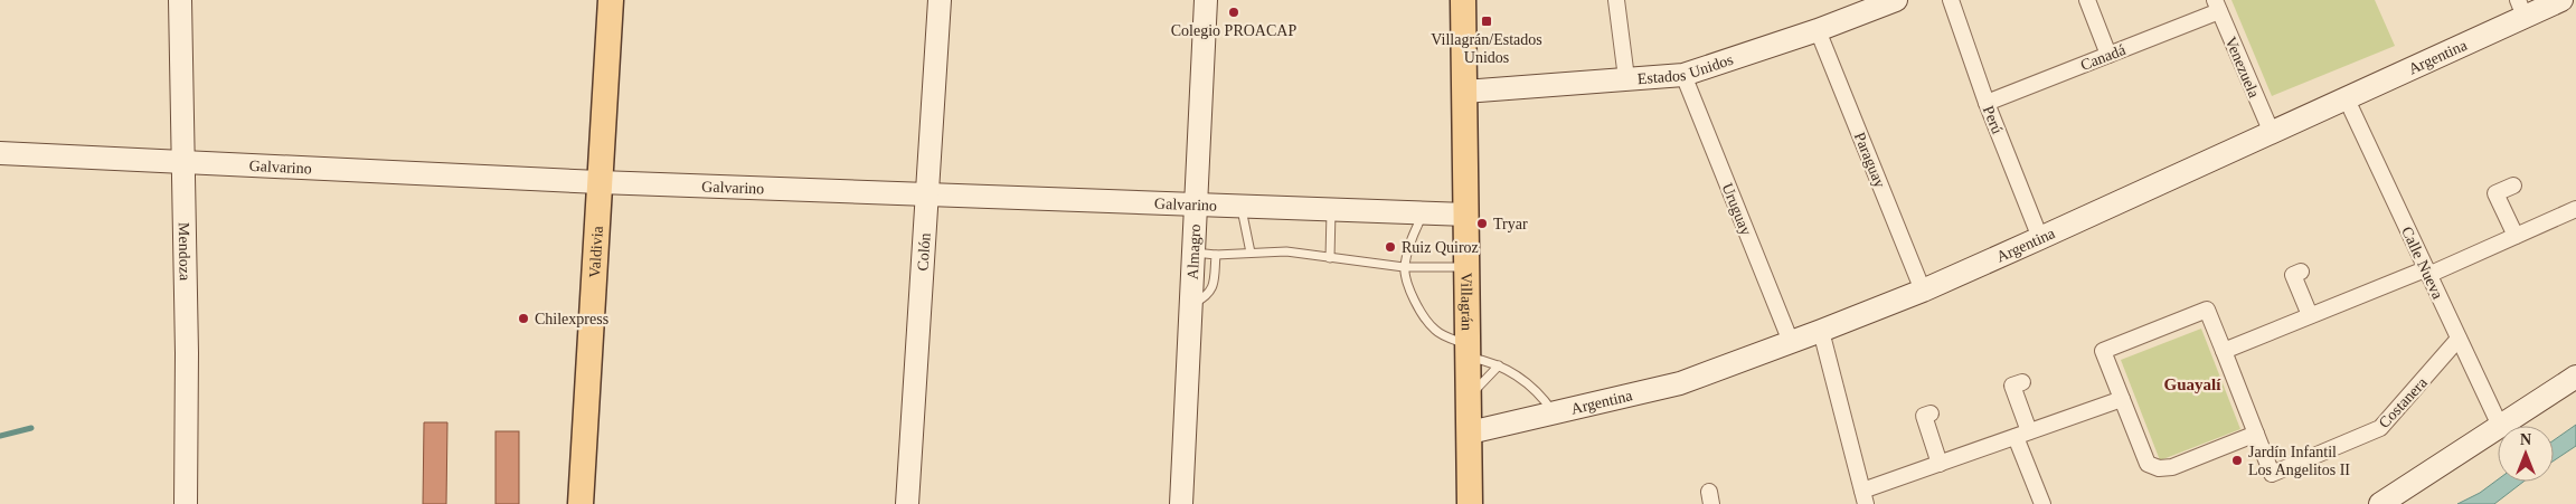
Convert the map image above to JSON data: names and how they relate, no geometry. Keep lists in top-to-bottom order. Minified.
{"streets":{"main road":["Argentina","Estados Unidos","Galvarino","Mendoza","Colón","Valdivia","Almagro","Villagrán"],"street":["Canadá","Venezuela","Perú","Paraguay","Uruguay","Calle Nueva","Costanera"]},"crossings":[["Canadá","Venezuela"],["Canadá","Perú"],["Argentina","Venezuela"],["Argentina","Perú"],["Argentina","Paraguay"],["Argentina","Uruguay"],["Argentina","Calle Nueva"],["Argentina","Villagrán"],["Estados Unidos","Paraguay"],["Estados Unidos","Uruguay"],["Estados Unidos","Villagrán"],["Galvarino","Mendoza"],["Galvarino","Colón"],["Galvarino","Valdivia"],["Galvarino","Almagro"],["Galvarino","Villagrán"],["Calle Nueva","Costanera"]],"districts":["Guayalí"],"places":{"other":["Colegio PROACAP","Tryar","Ruiz Quiroz","Chilexpress","Jardín Infantil Los Angelitos II"],"transit":["Villagrán/Estados Unidos"]},"north":"top"}
